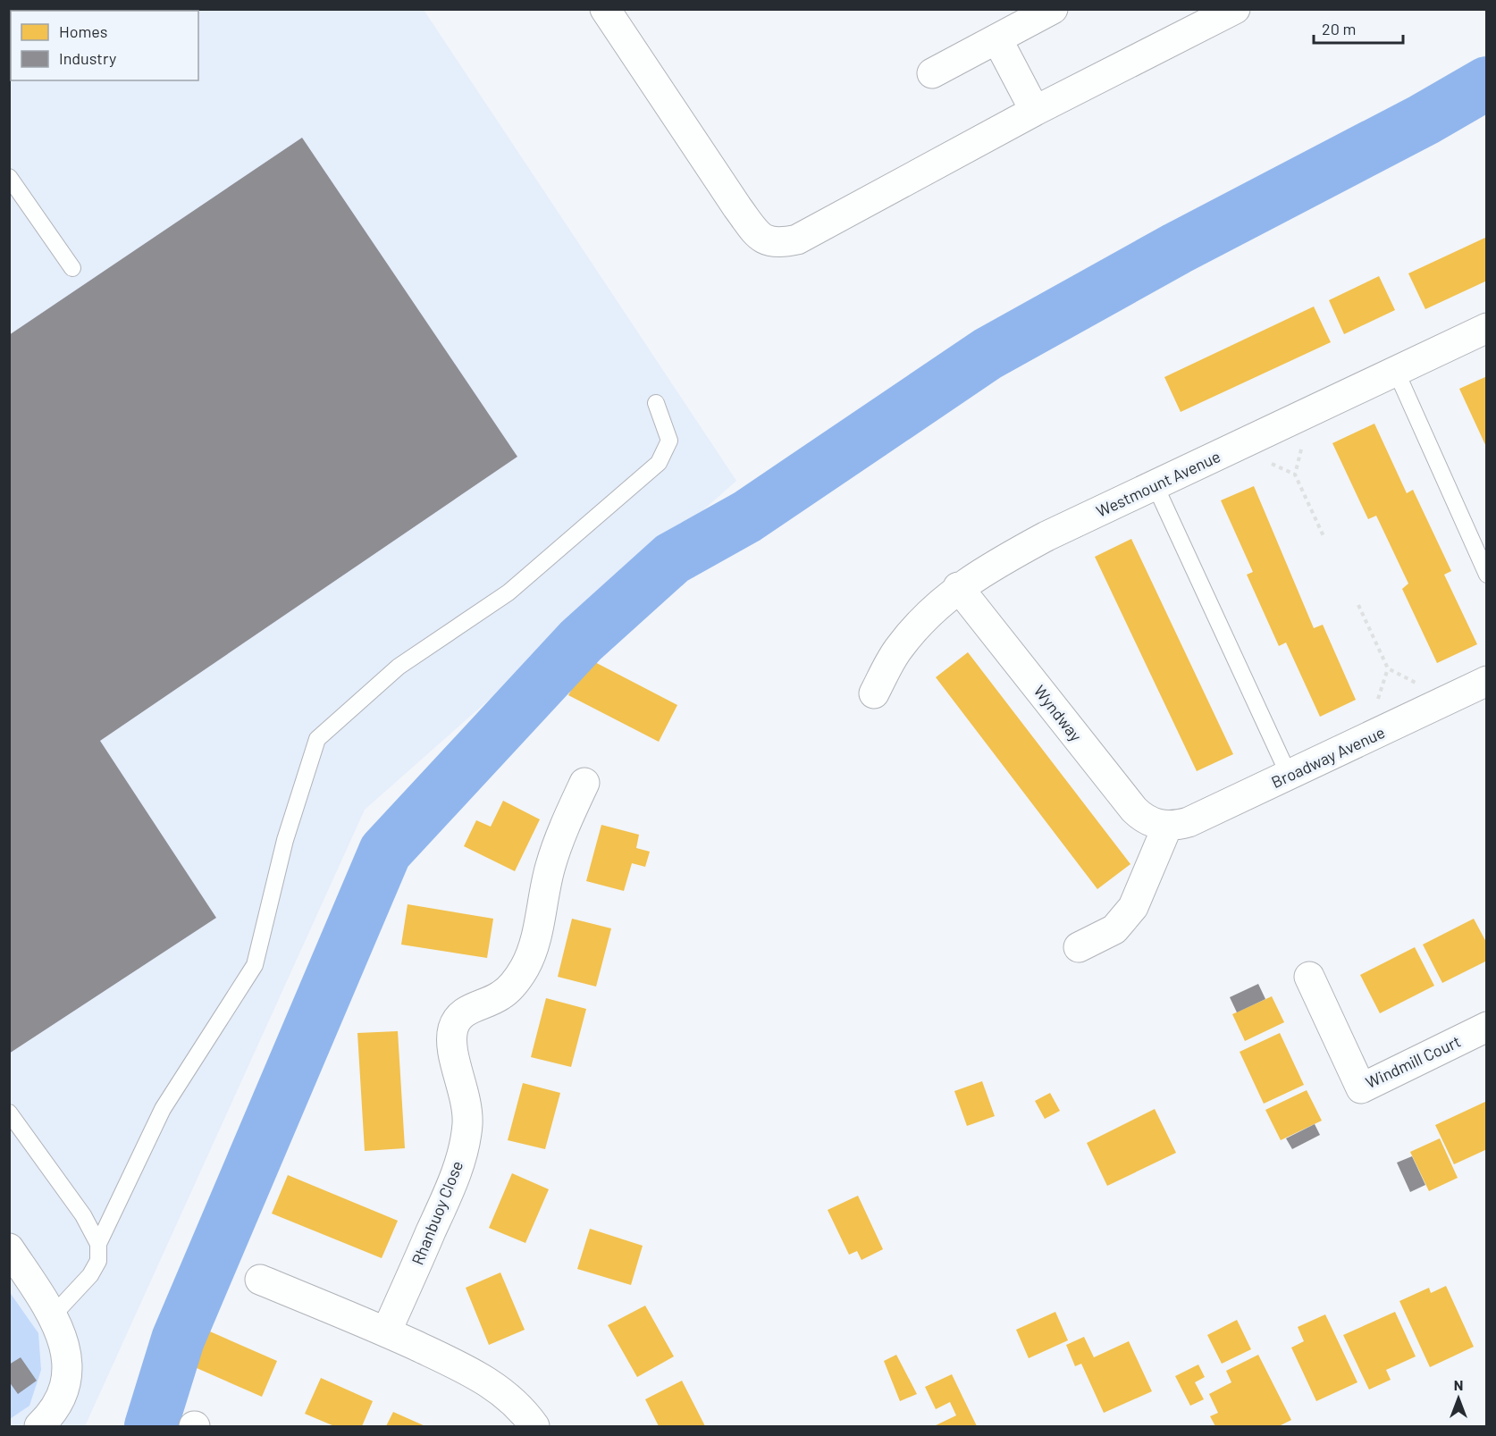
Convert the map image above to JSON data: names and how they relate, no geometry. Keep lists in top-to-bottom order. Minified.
{"streets":{"street":["Westmount Avenue","Wyndway","Broadway Avenue","Windmill Court","Rhanbuoy Close"]},"crossings":[["Westmount Avenue","Wyndway"],["Wyndway","Broadway Avenue"]],"legend":["Homes","Industry"],"scale_bar":"20 m","north":"top"}
